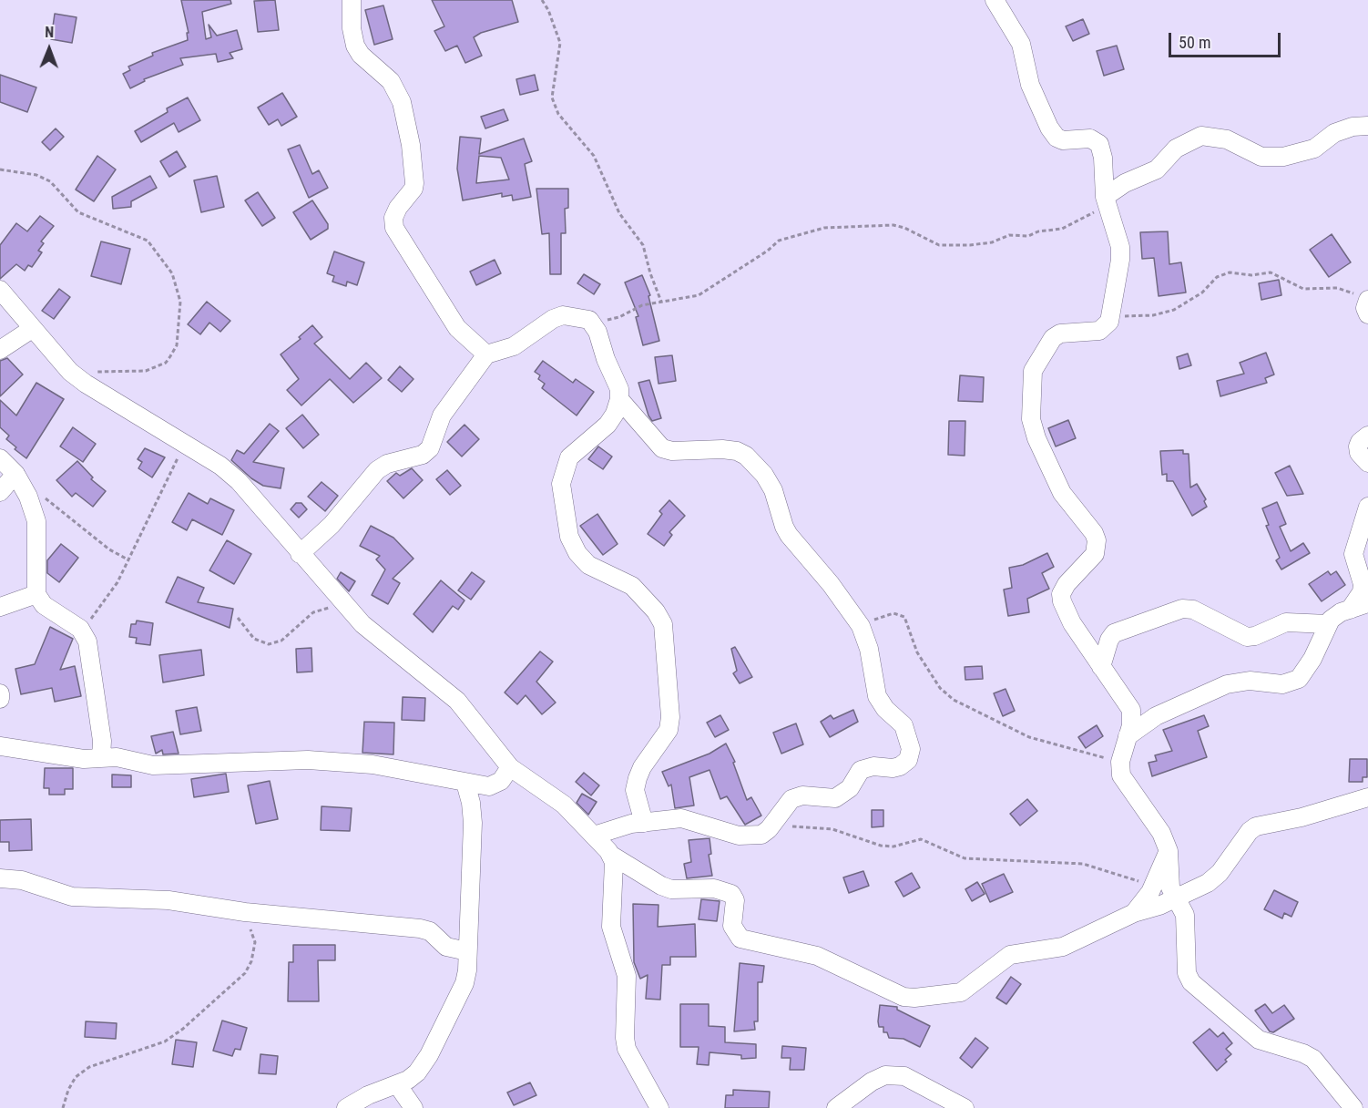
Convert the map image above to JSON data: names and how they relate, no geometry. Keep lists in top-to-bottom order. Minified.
{"scale_bar":"50 m","north":"top"}
